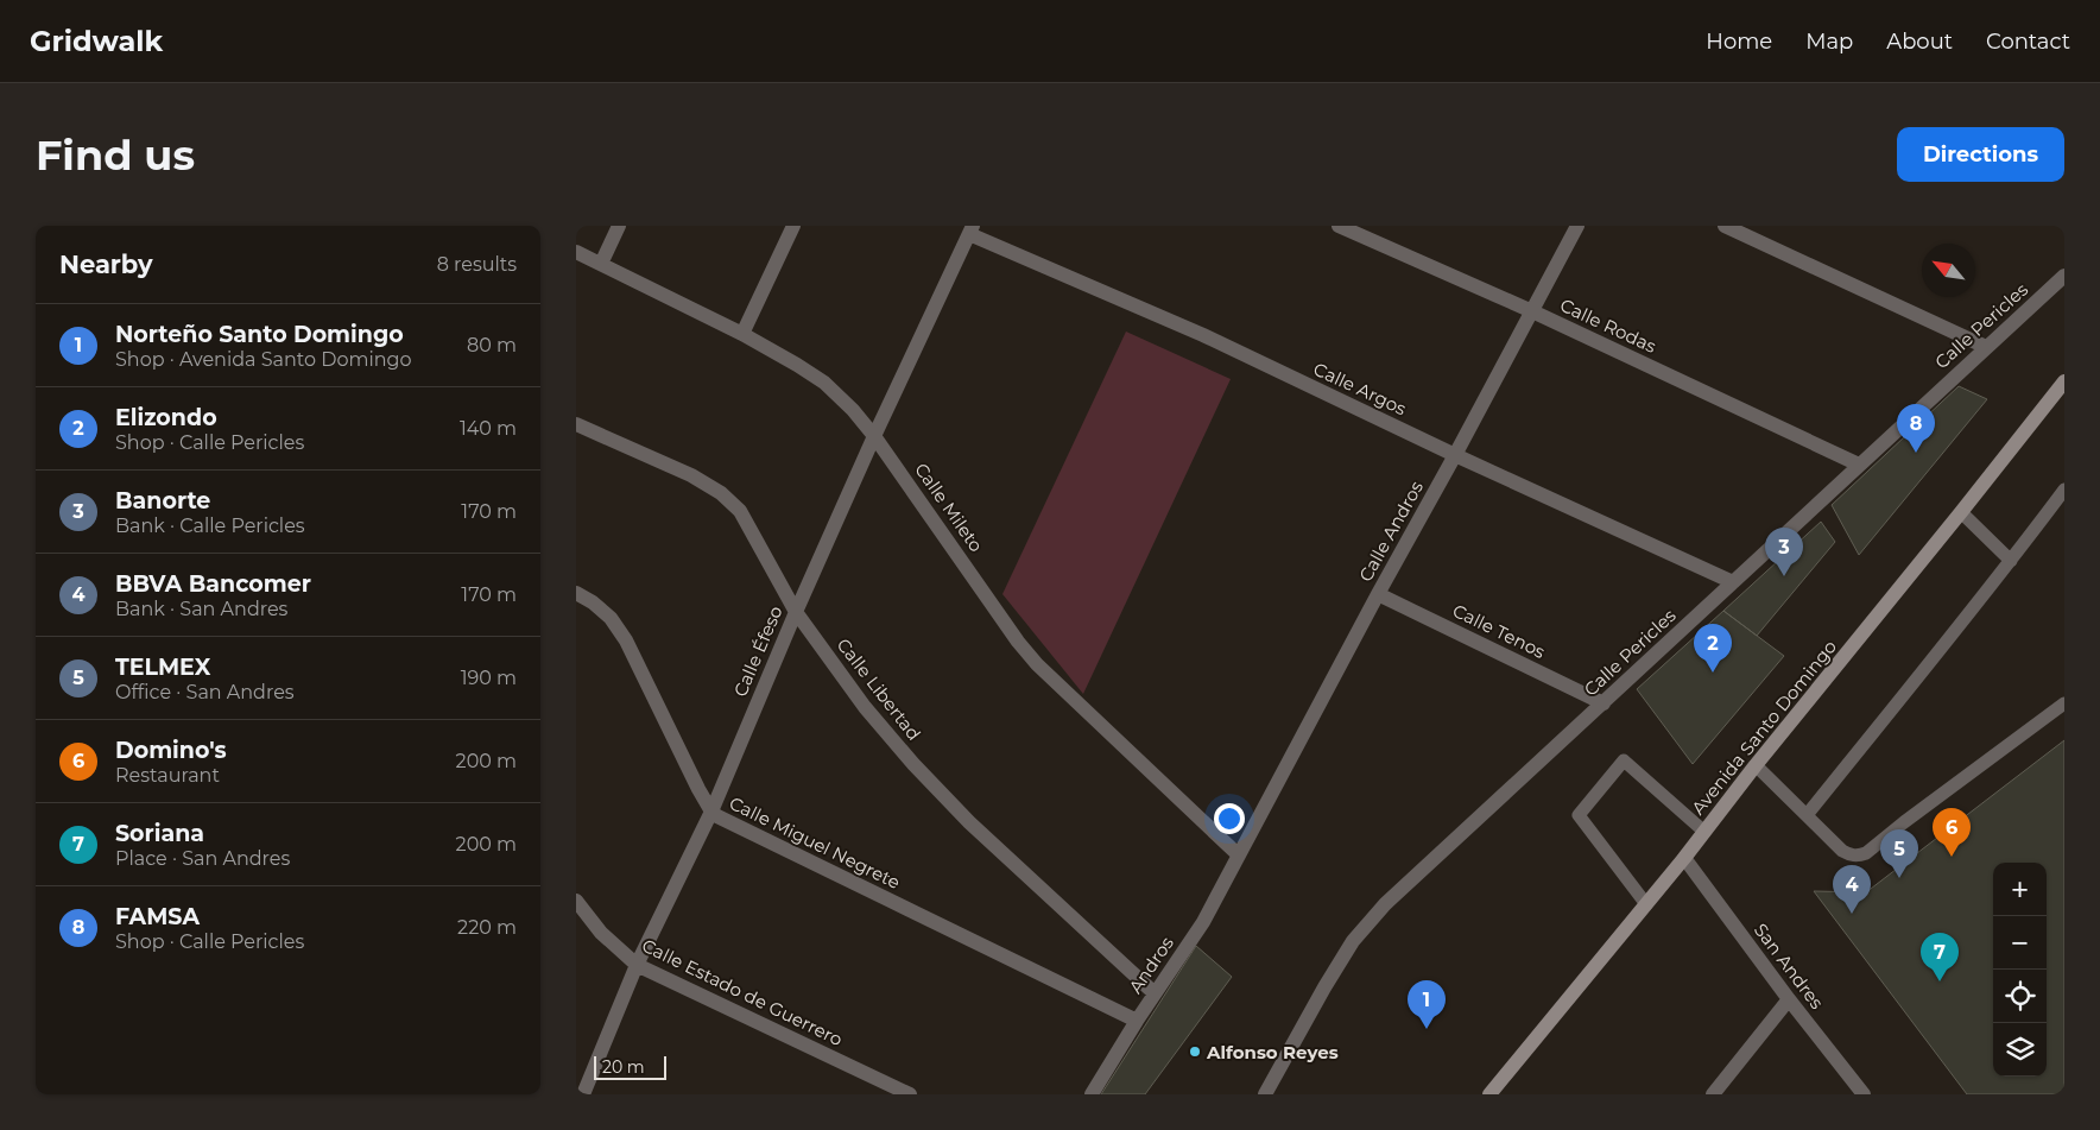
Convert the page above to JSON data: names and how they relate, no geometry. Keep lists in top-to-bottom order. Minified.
{"streets":{"main road":["Avenida Santo Domingo"],"street":["Calle Rodas","Calle Pericles","Calle Argos","Calle Mileto","Calle Andros","Calle Tenos","Calle Éfeso","Calle Libertad","Calle Miguel Negrete","Andros","San Andres","Calle Estado de Guerrero"]},"crossings":[["Calle Rodas","Calle Pericles"],["Calle Rodas","Calle Andros"],["Calle Pericles","Calle Argos"],["Calle Pericles","Calle Tenos"],["Calle Argos","Calle Andros"],["Calle Argos","Calle Éfeso"],["Calle Mileto","Calle Andros"],["Calle Mileto","Calle Éfeso"],["Calle Mileto","Andros"],["Calle Andros","Calle Tenos"],["Calle Andros","Andros"],["Calle Éfeso","Calle Libertad"],["Calle Éfeso","Calle Miguel Negrete"],["Calle Éfeso","Calle Estado de Guerrero"],["Calle Libertad","Andros"],["Avenida Santo Domingo","San Andres"],["Calle Miguel Negrete","Andros"]],"places":["Alfonso Reyes"],"scale_bar":"20 m","north":"top left","page":{"header":"Gridwalk","nav":["Home","Map","About","Contact"],"buttons":"Directions","title":"Find us","heading":["Nearby","8 results"],"list":[{"mark":"1","name":"Norteño Santo Domingo","note":"Shop · Avenida Santo Domingo","value":"80 m"},{"mark":"2","name":"Elizondo","note":"Shop · Calle Pericles","value":"140 m"},{"mark":"3","name":"Banorte","note":"Bank · Calle Pericles","value":"170 m"},{"mark":"4","name":"BBVA Bancomer","note":"Bank · San Andres","value":"170 m"},{"mark":"5","name":"TELMEX","note":"Office · San Andres","value":"190 m"},{"mark":"6","name":"Domino's","note":"Restaurant","value":"200 m"},{"mark":"7","name":"Soriana","note":"Place · San Andres","value":"200 m"},{"mark":"8","name":"FAMSA","note":"Shop · Calle Pericles","value":"220 m"}],"pins":["8","3","2","6","5","4","7","1"],"map_buttons":["+","−"],"scale":"20 m"}}
